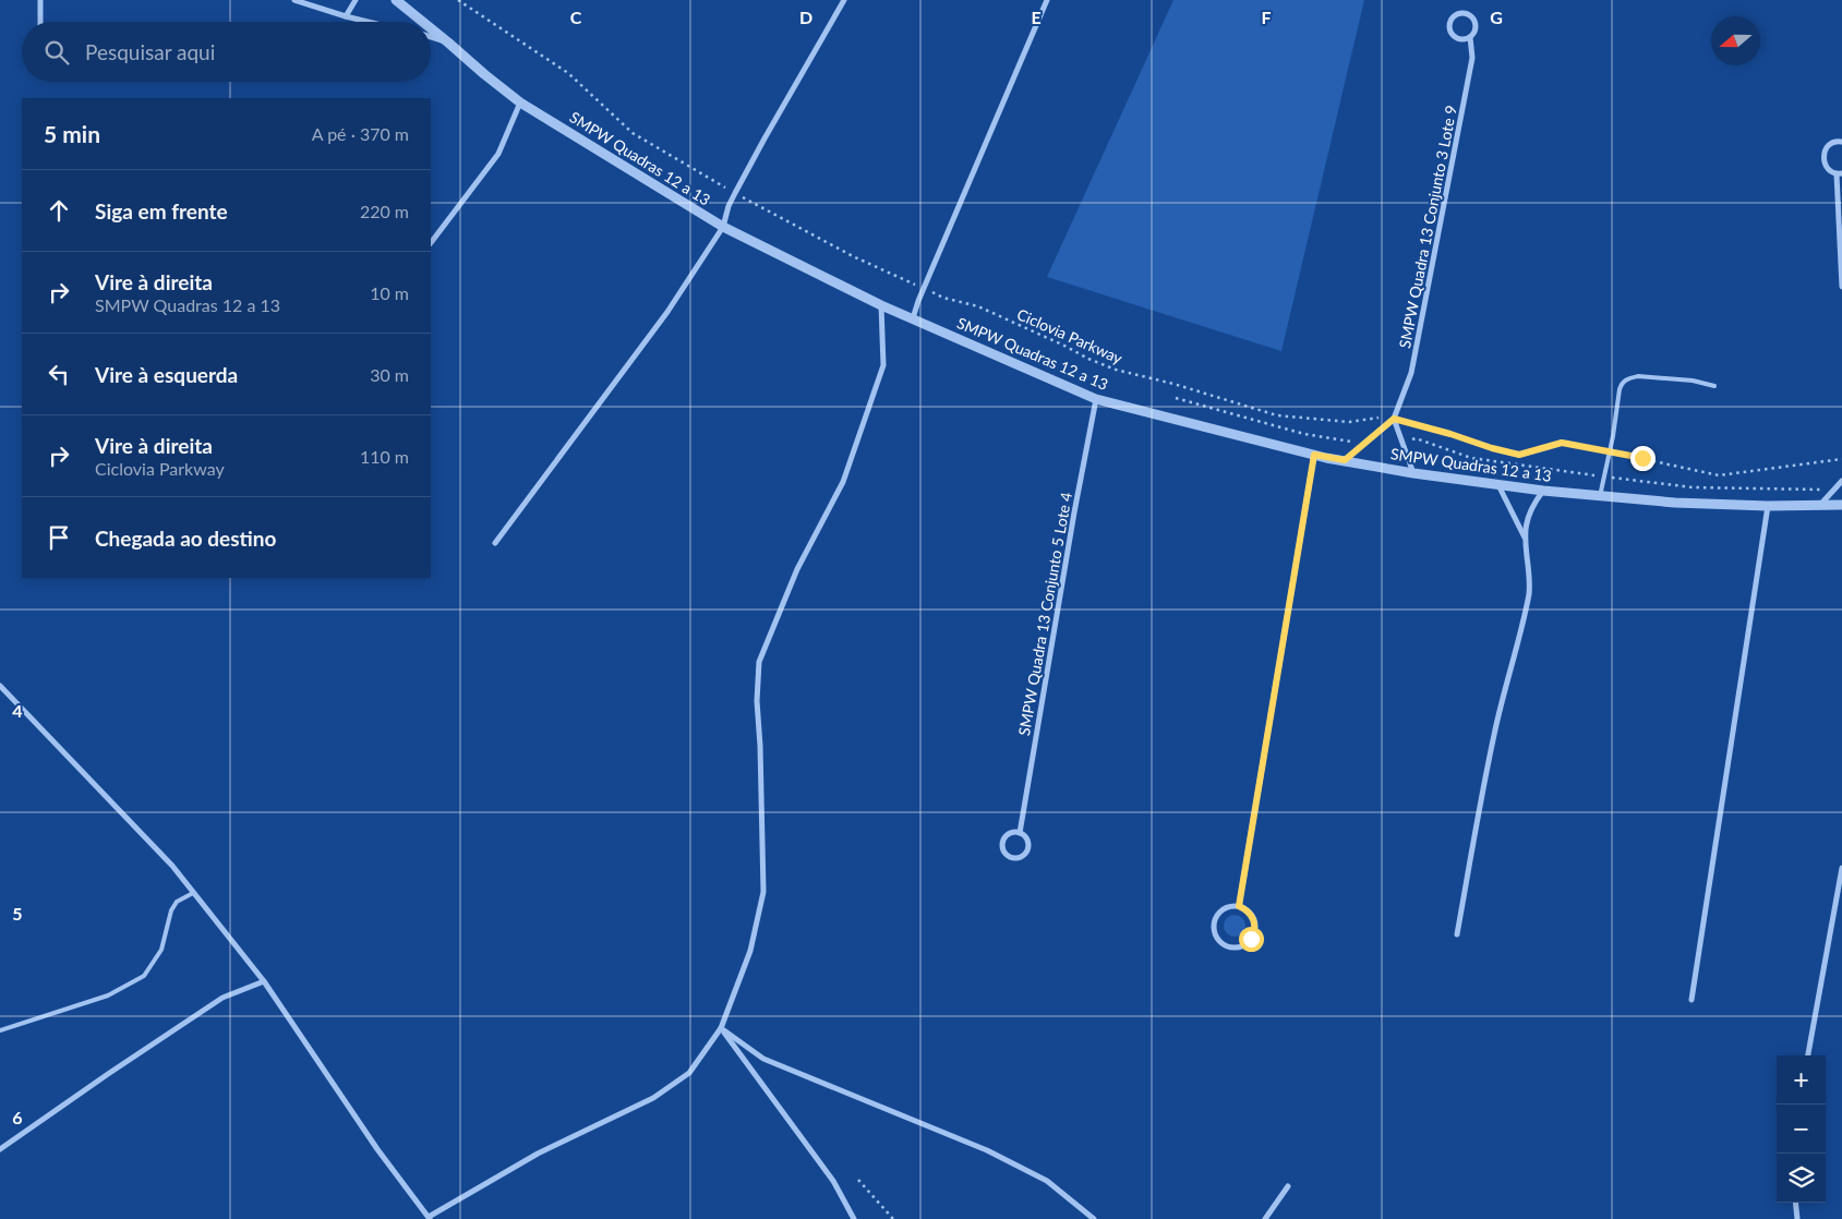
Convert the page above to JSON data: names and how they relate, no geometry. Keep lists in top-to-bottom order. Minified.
{"streets":{"street":["SMPW Quadras 12 a 13","SMPW Quadra 13 Conjunto 3 Lote 9","SMPW Quadra 13 Conjunto 5 Lote 4"],"path":["Ciclovia Parkway"]},"crossings":[["SMPW Quadras 12 a 13","SMPW Quadra 13 Conjunto 3 Lote 9"],["SMPW Quadras 12 a 13","SMPW Quadra 13 Conjunto 5 Lote 4"],["SMPW Quadra 13 Conjunto 3 Lote 9","Ciclovia Parkway"]],"north":"left","page":{"search":"Pesquisar aqui","heading":["5 min","A pé · 370 m"],"list":[["Siga em frente","220 m"],["Vire à direita","SMPW Quadras 12 a 13","10 m"],["Vire à esquerda","30 m"],["Vire à direita","Ciclovia Parkway","110 m"],"Chegada ao destino"],"map_buttons":["+","−"]},"grid":{"columns":["C","D","E","F","G"],"rows":["4","5","6"]}}
